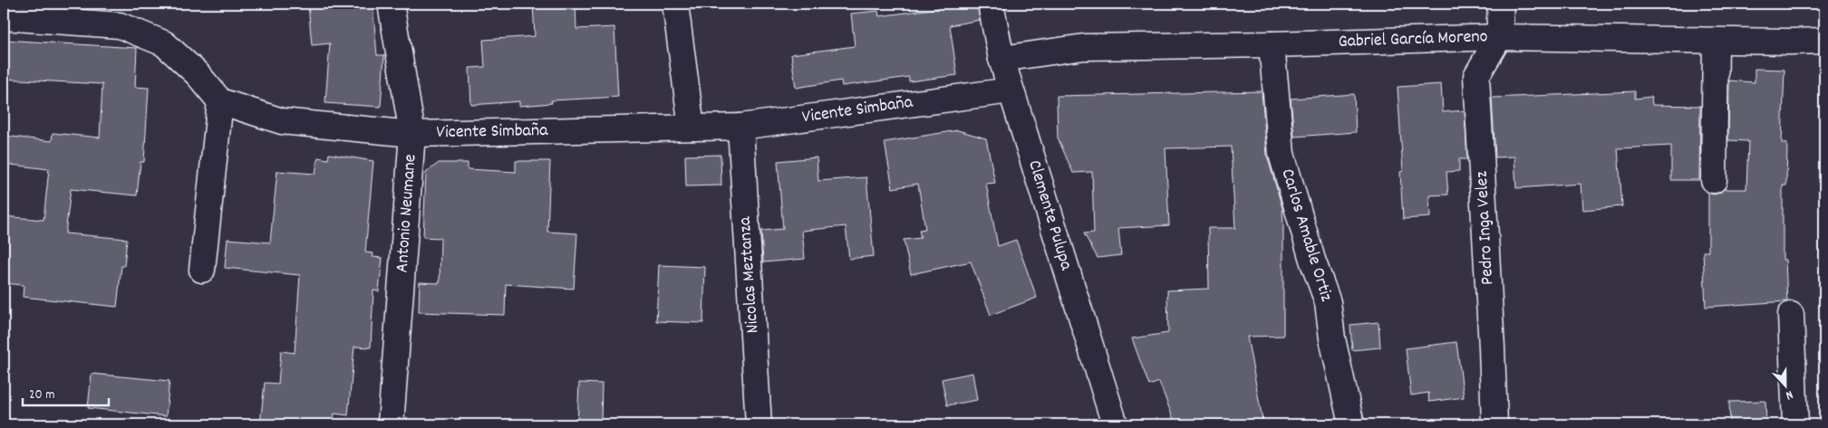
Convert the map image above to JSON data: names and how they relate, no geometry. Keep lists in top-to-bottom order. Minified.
{"streets":{"street":["Gabriel García Moreno","Vicente Simbaña","Antonio Neumane","Clemente Pulupa","Pedro Inga Velez","Carlos Amable Ortiz","Nicolas Meztanza"]},"crossings":[["Gabriel García Moreno","Clemente Pulupa"],["Gabriel García Moreno","Pedro Inga Velez"],["Gabriel García Moreno","Carlos Amable Ortiz"],["Vicente Simbaña","Antonio Neumane"],["Vicente Simbaña","Clemente Pulupa"],["Vicente Simbaña","Nicolas Meztanza"]],"scale_bar":"20 m","north":"bottom"}
